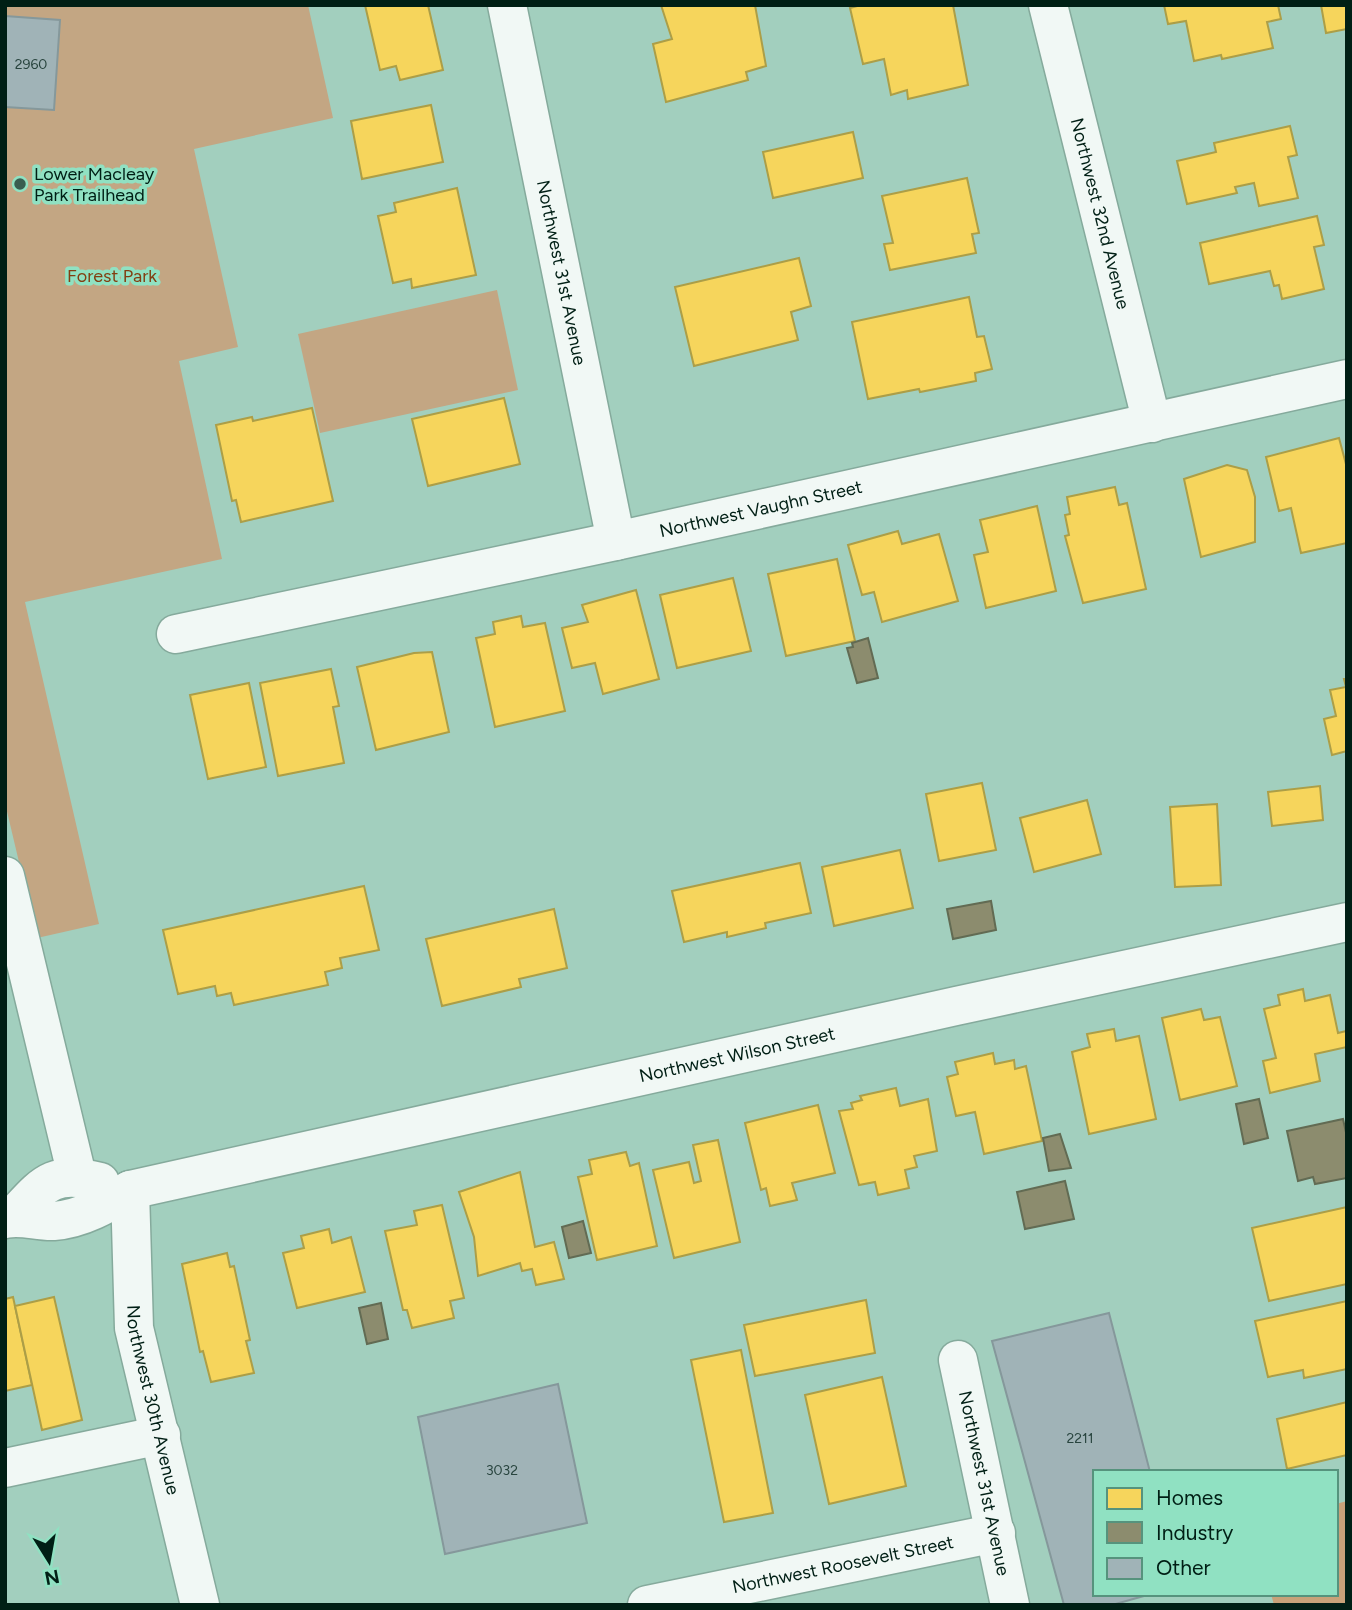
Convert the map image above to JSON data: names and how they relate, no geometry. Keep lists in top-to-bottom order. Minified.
{"streets":{"street":["Northwest 32nd Avenue","Northwest 31st Avenue","Northwest Vaughn Street","Northwest Wilson Street","Northwest 30th Avenue","Northwest Roosevelt Street"]},"crossings":[["Northwest 32nd Avenue","Northwest Vaughn Street"],["Northwest 31st Avenue","Northwest Vaughn Street"],["Northwest 31st Avenue","Northwest Roosevelt Street"],["Northwest Wilson Street","Northwest 30th Avenue"]],"parks":["Forest Park"],"places":["Lower Macleay Park Trailhead"],"house_numbers":["2960","2211","3032"],"legend":["Homes","Industry","Other"],"north":"bottom"}
